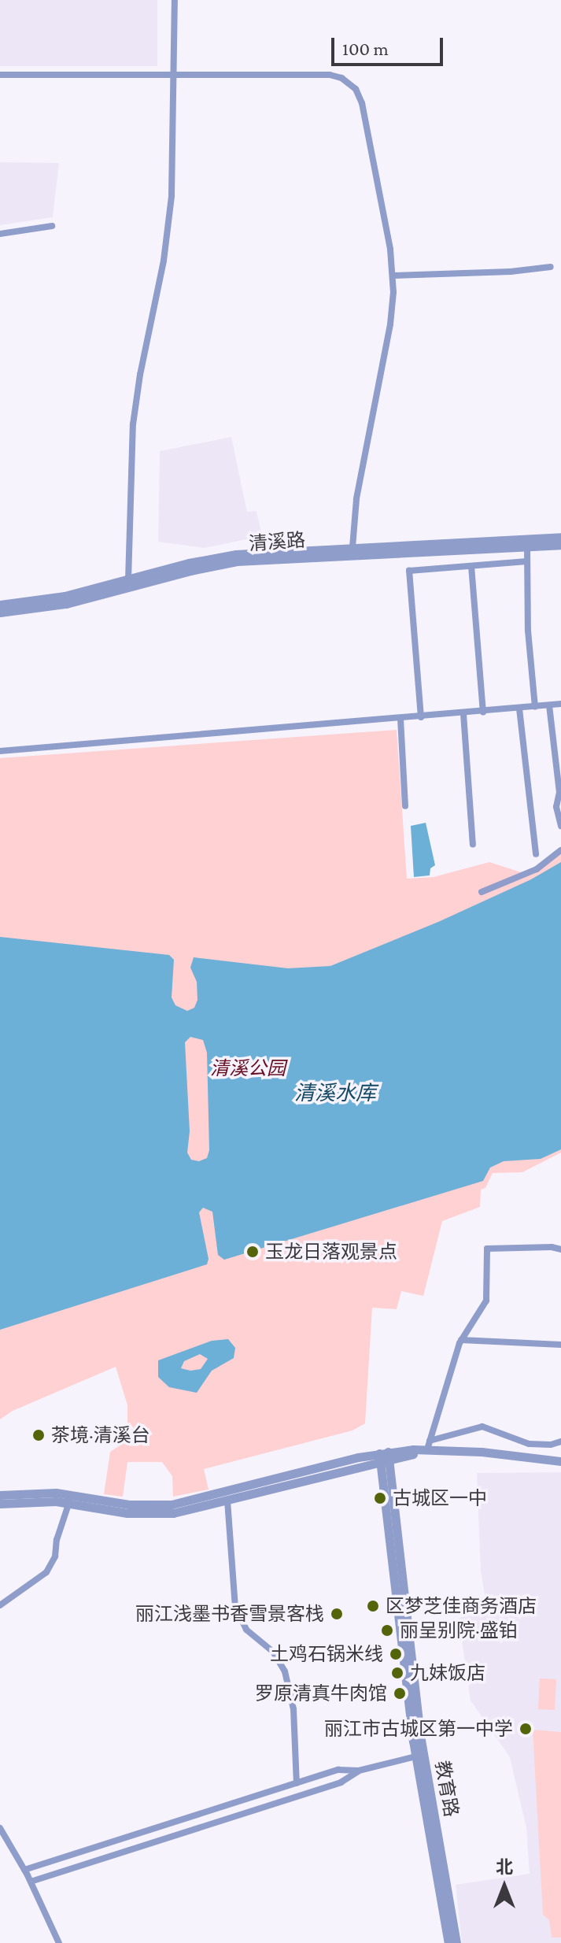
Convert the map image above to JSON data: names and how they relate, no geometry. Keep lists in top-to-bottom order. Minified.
{"streets":{"street":["清溪路","教育路"]},"water":["清溪水库"],"parks":["清溪公园"],"places":["玉龙日落观景点","茶境·清溪台","古城区一中","区梦芝佳商务酒店","丽江浅墨书香雪景客栈","丽呈别院·盛铂","土鸡石锅米线","九妹饭店","罗原清真牛肉馆","丽江市古城区第一中学"],"scale_bar":"100 m","north":"top"}
